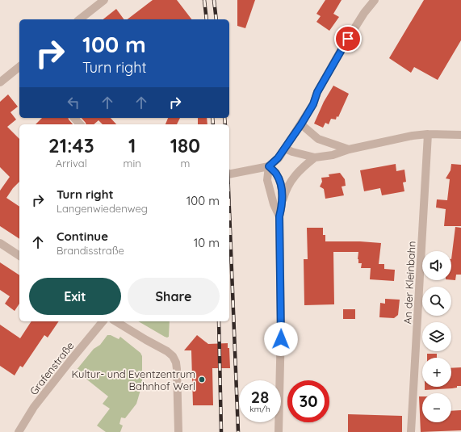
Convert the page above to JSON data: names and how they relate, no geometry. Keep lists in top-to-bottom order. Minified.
{"streets":{"street":["An der Kleinbahn","Grafenstraße"]},"places":["Kultur- und Eventzentrum Bahnhof Werl"],"page":{"turn":["100 m","Turn right"],"eta":["21:43","Arrival","1","min","180","m"],"list":[{"name":"Turn right","note":"Langenwiedenweg","value":"100 m"},{"name":"Continue","note":"Brandisstraße","value":"10 m"}],"map_buttons":["+","−"],"buttons":["Exit","Share"],"speed":"28 km/h","limit":"30"}}
